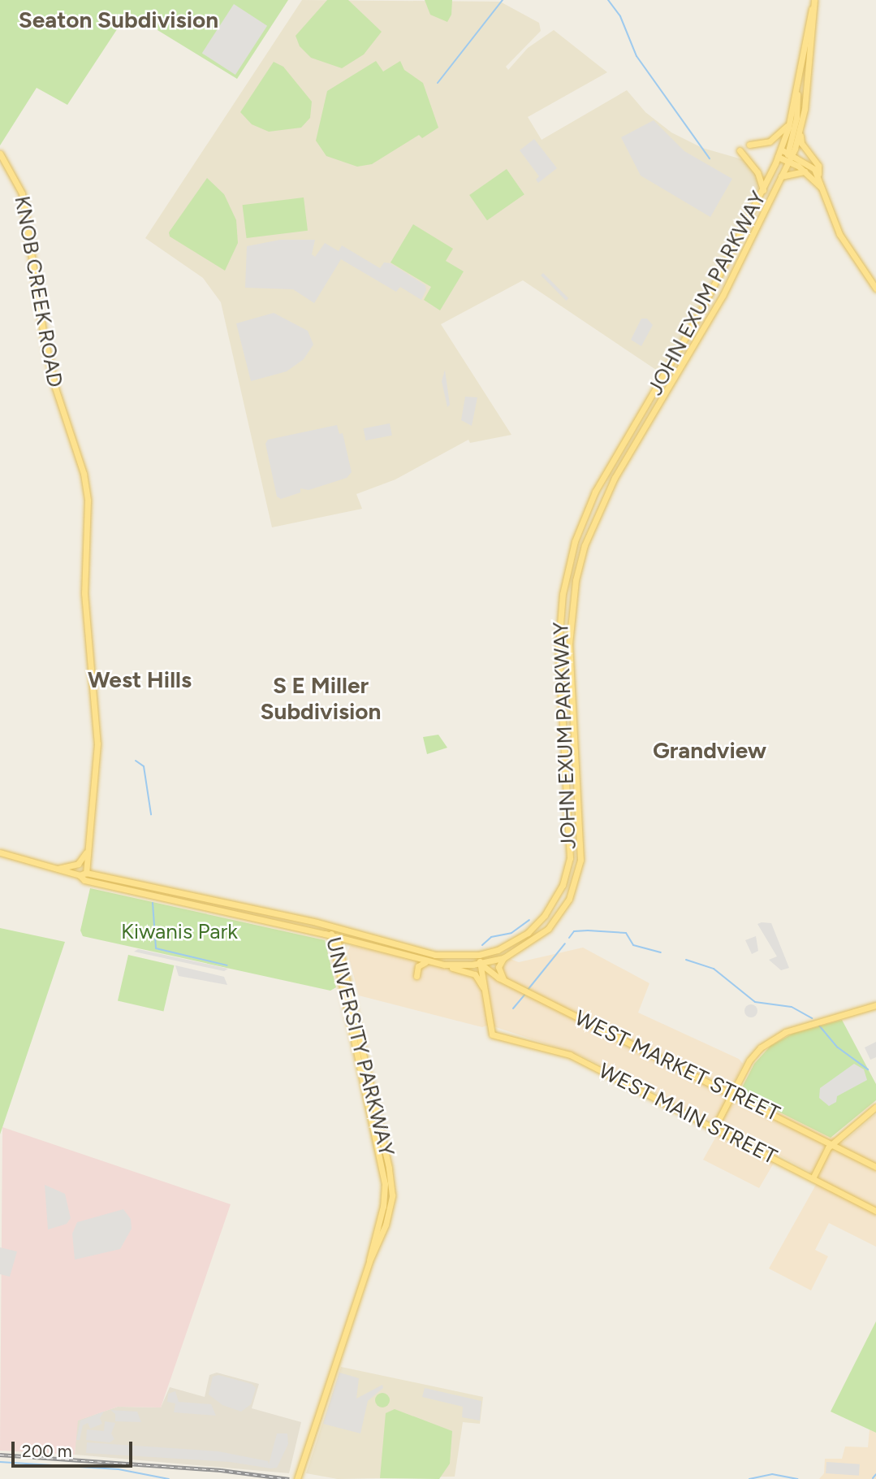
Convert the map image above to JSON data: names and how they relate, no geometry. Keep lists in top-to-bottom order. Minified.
{"streets":{"main road":["KNOB CREEK ROAD","JOHN EXUM PARKWAY","UNIVERSITY PARKWAY","WEST MARKET STREET","WEST MAIN STREET"]},"crossings":[["JOHN EXUM PARKWAY","UNIVERSITY PARKWAY"],["JOHN EXUM PARKWAY","WEST MARKET STREET"]],"districts":["Seaton Subdivision","West Hills","S E Miller Subdivision","Grandview"],"parks":["Kiwanis Park"],"scale_bar":"200 m"}
